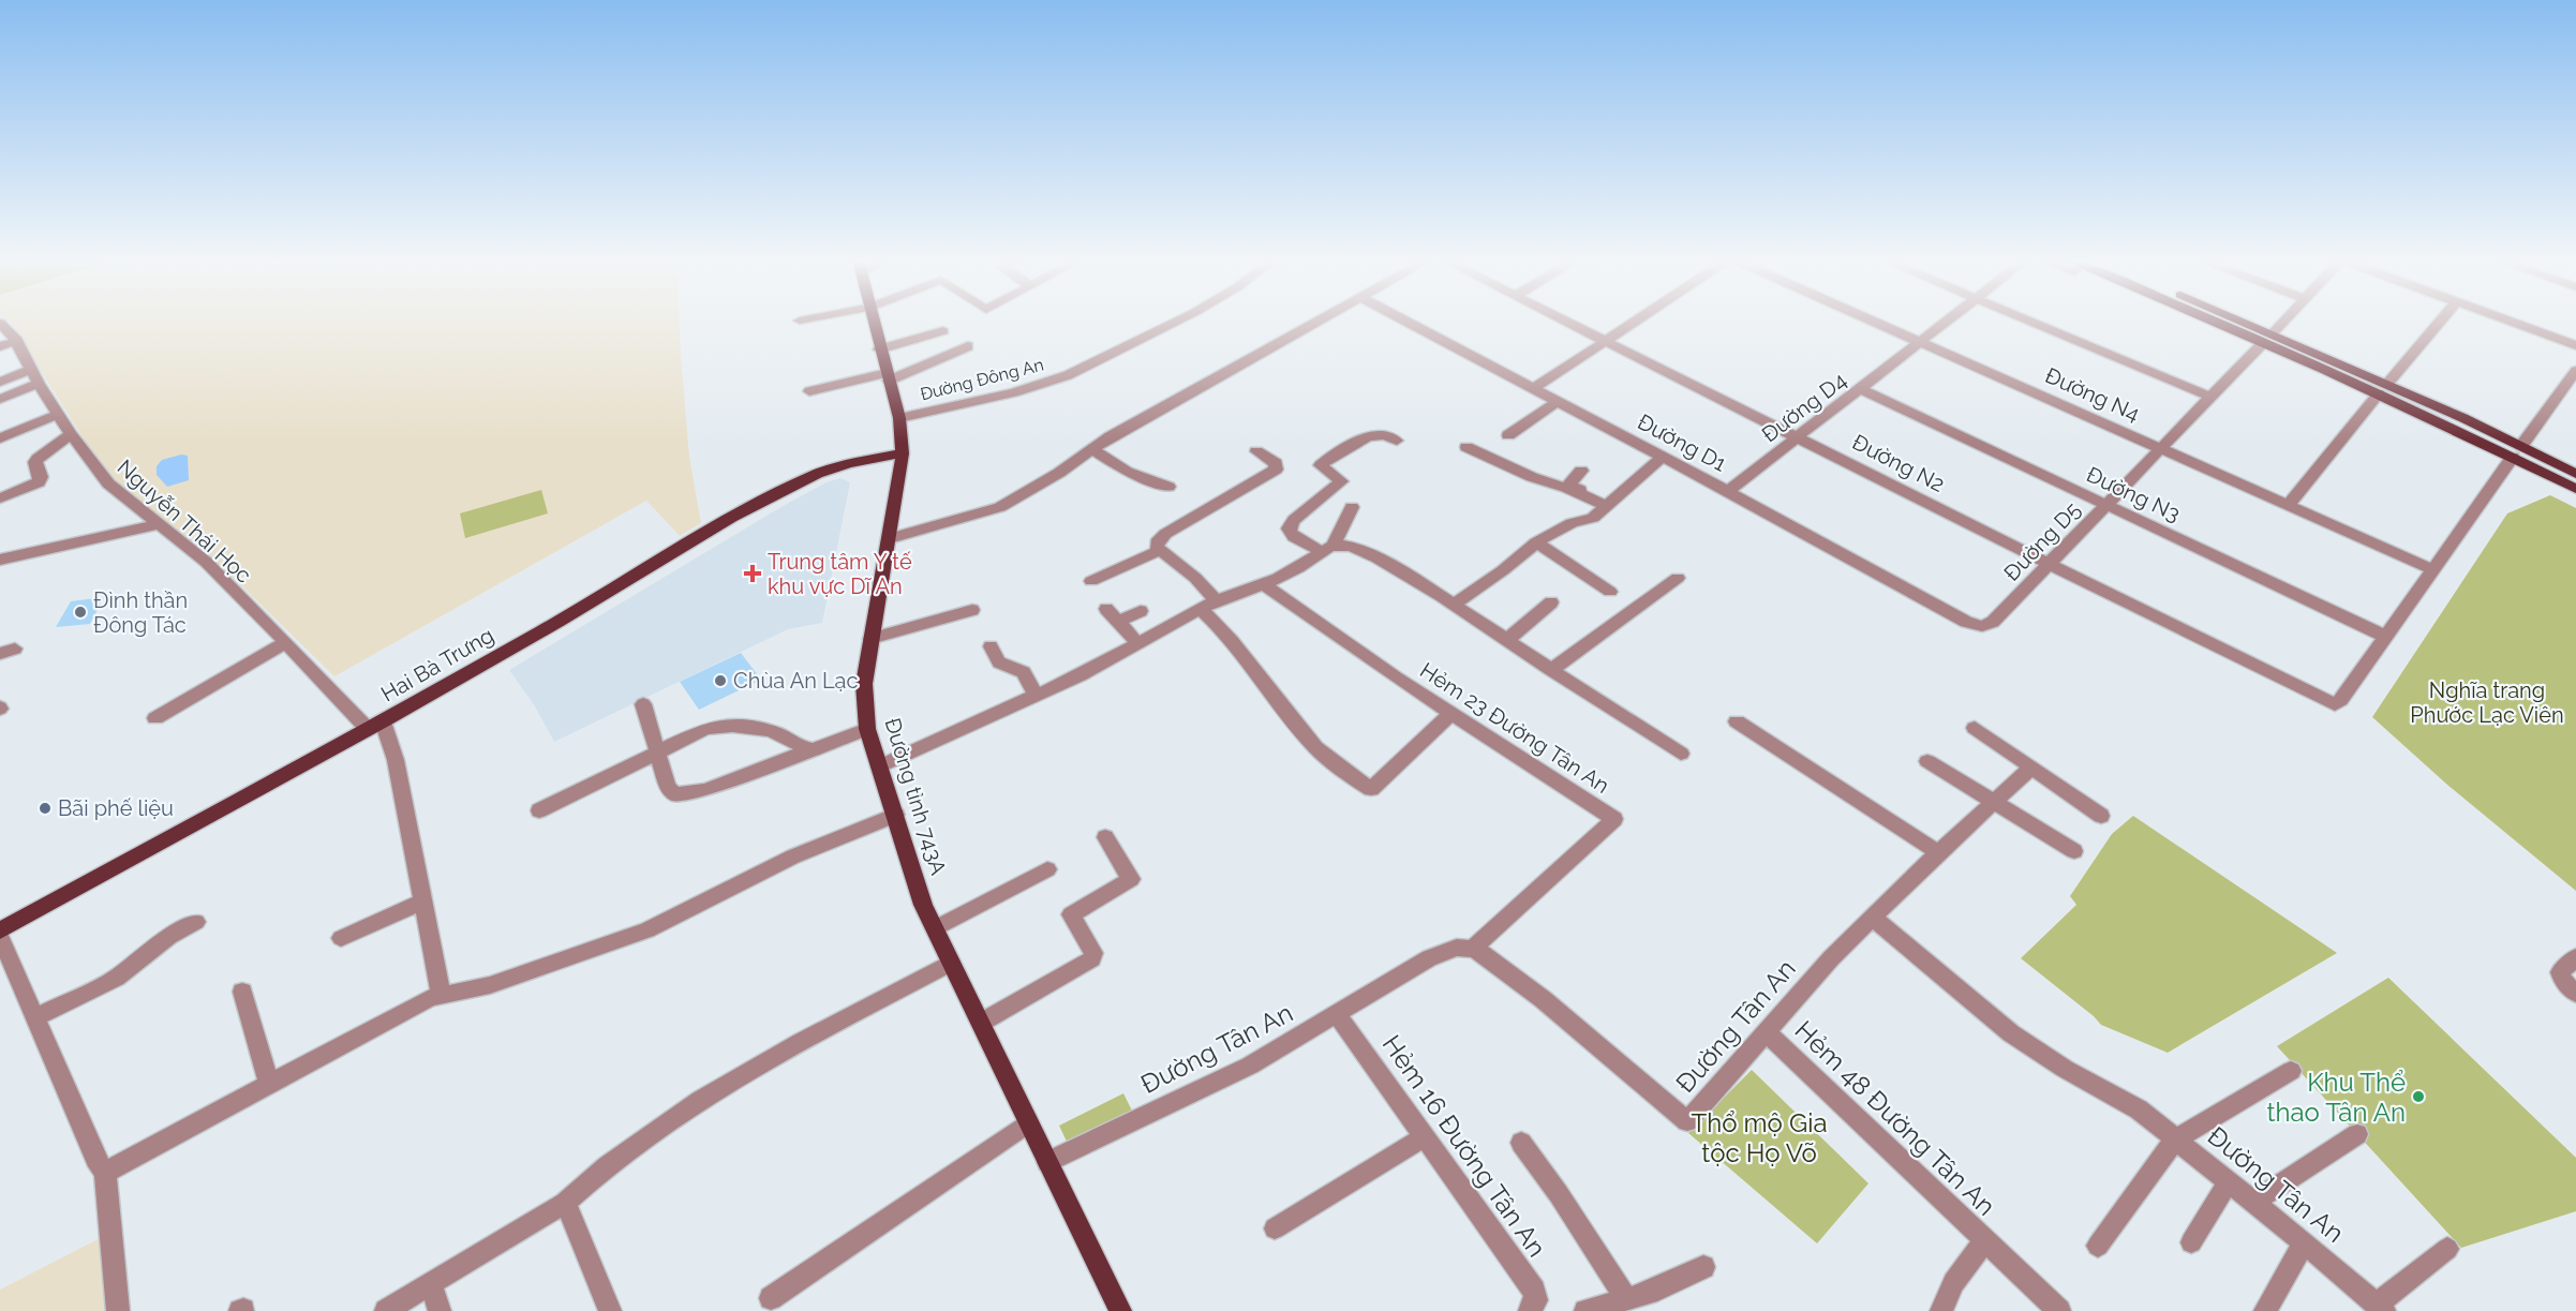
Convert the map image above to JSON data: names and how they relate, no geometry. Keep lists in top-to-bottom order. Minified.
{"streets":{"main road":["Hai Bà Trưng","Đường tỉnh 743A"],"street":["Đường Đông An","Đường N4","Đường D4","Đường D1","Đường N2","Đường N3","Nguyễn Thái Học","Đường D5","Hẻm 23 Đường Tân An","Đường Tân An","Hẻm 48 Đường Tân An","Hẻm 16 Đường Tân An"]},"crossings":[["Đường Đông An","Đường tỉnh 743A"],["Đường N4","Đường D4"],["Đường N4","Đường D5"],["Đường D4","Đường D1"],["Đường D4","Đường N2"],["Đường D4","Đường N3"],["Đường D1","Đường D5"],["Đường N2","Đường N3"],["Đường N2","Đường D5"],["Đường N3","Đường D5"],["Nguyễn Thái Học","Hai Bà Trưng"],["Hai Bà Trưng","Đường tỉnh 743A"],["Hẻm 23 Đường Tân An","Đường Tân An"],["Đường tỉnh 743A","Đường Tân An"],["Đường Tân An","Hẻm 48 Đường Tân An"],["Đường Tân An","Hẻm 16 Đường Tân An"]],"parks":["Nghĩa trang Phước Lạc Viên","Thổ mộ Gia tộc Họ Võ"],"places":{"health":["Trung tâm Y tế khu vực Dĩ An"],"other":["Đình thần Đông Tác","Chùa An Lạc","Bãi phế liệu","Khu Thể thao Tân An"]}}
